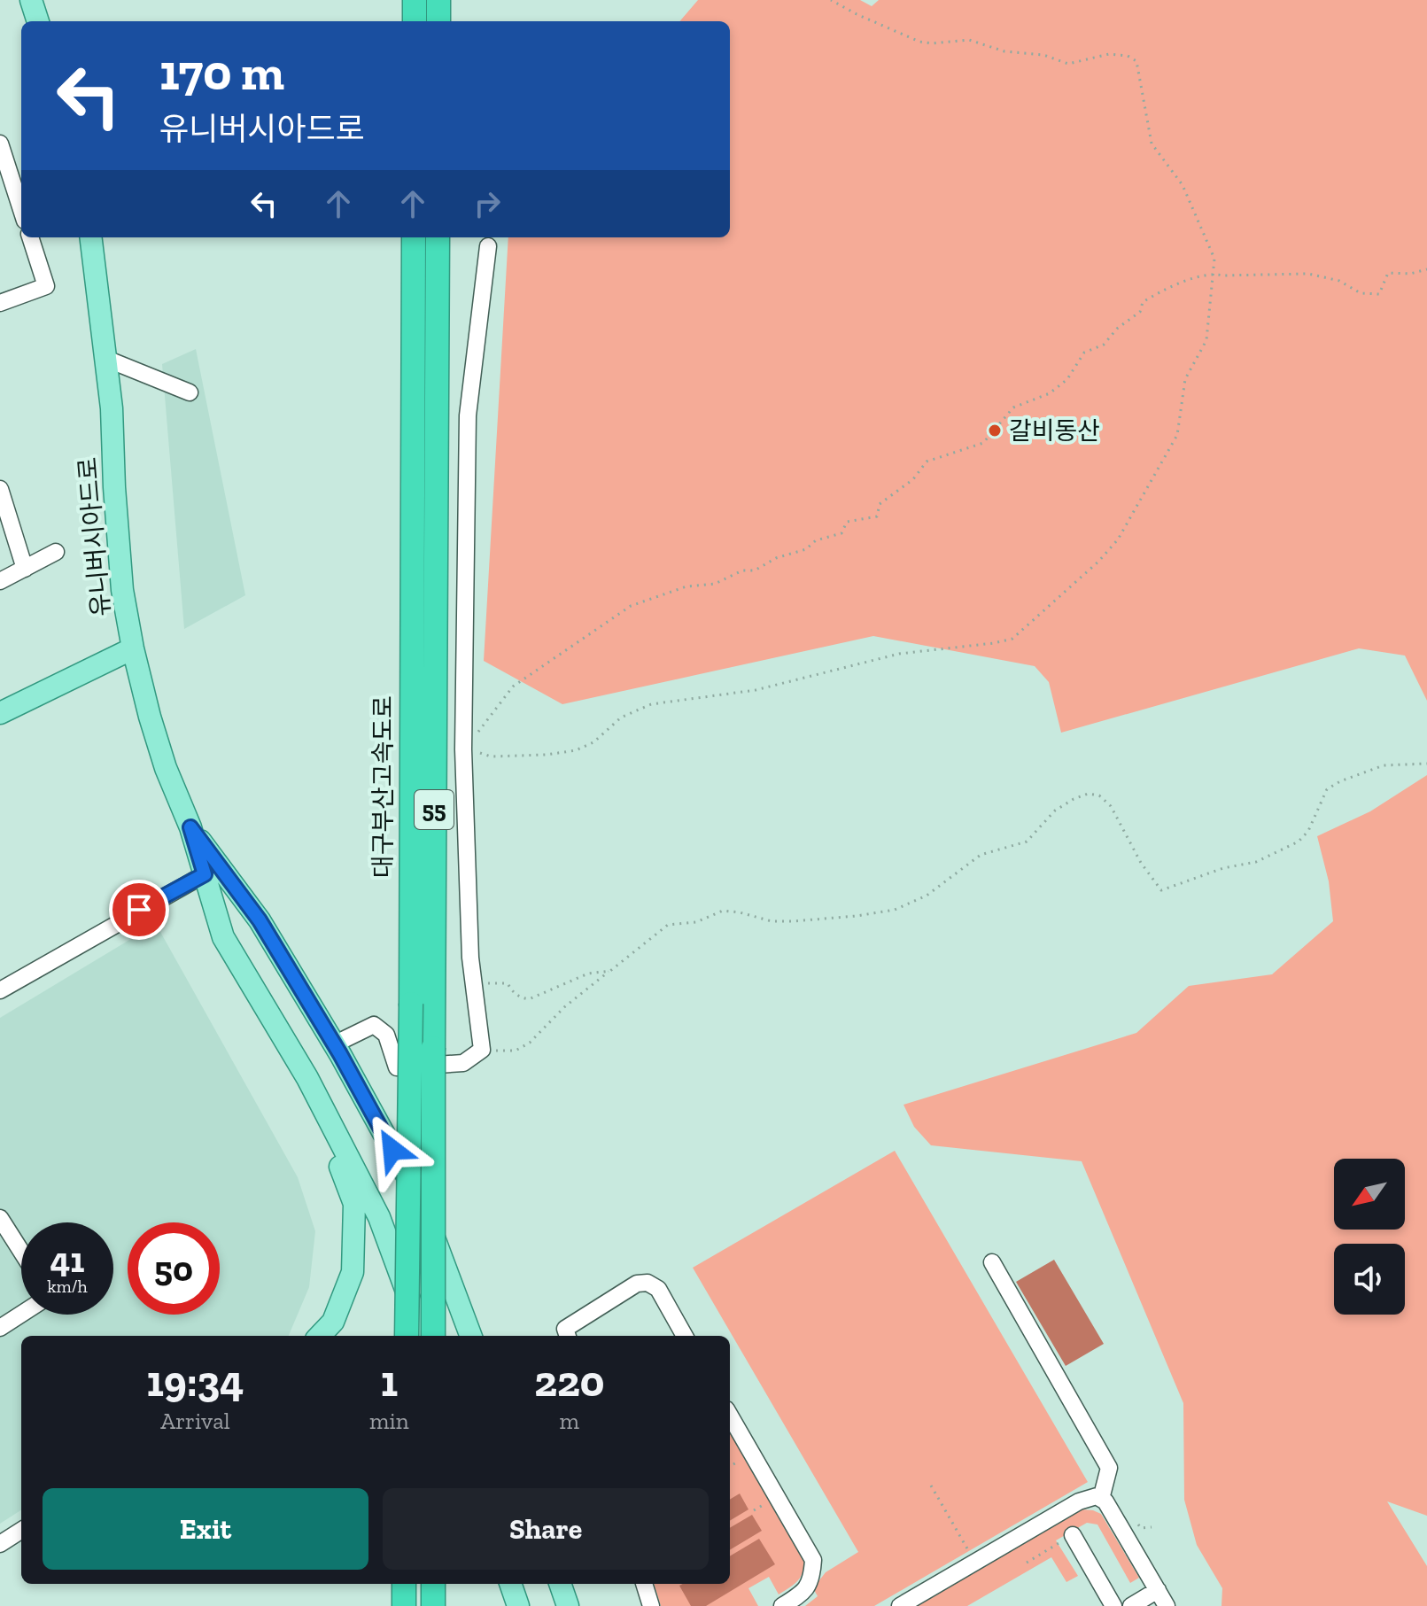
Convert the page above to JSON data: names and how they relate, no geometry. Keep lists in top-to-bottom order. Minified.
{"streets":{"highway":["대구부산고속도로","55"],"main road":["유니버시아드로"]},"places":["갈비동산"],"north":"bottom left","page":{"turn":["170 m","유니버시아드로"],"speed":"41 km/h","limit":"50","eta":["19:34","Arrival","1","min","220","m"],"buttons":["Exit","Share"]}}
